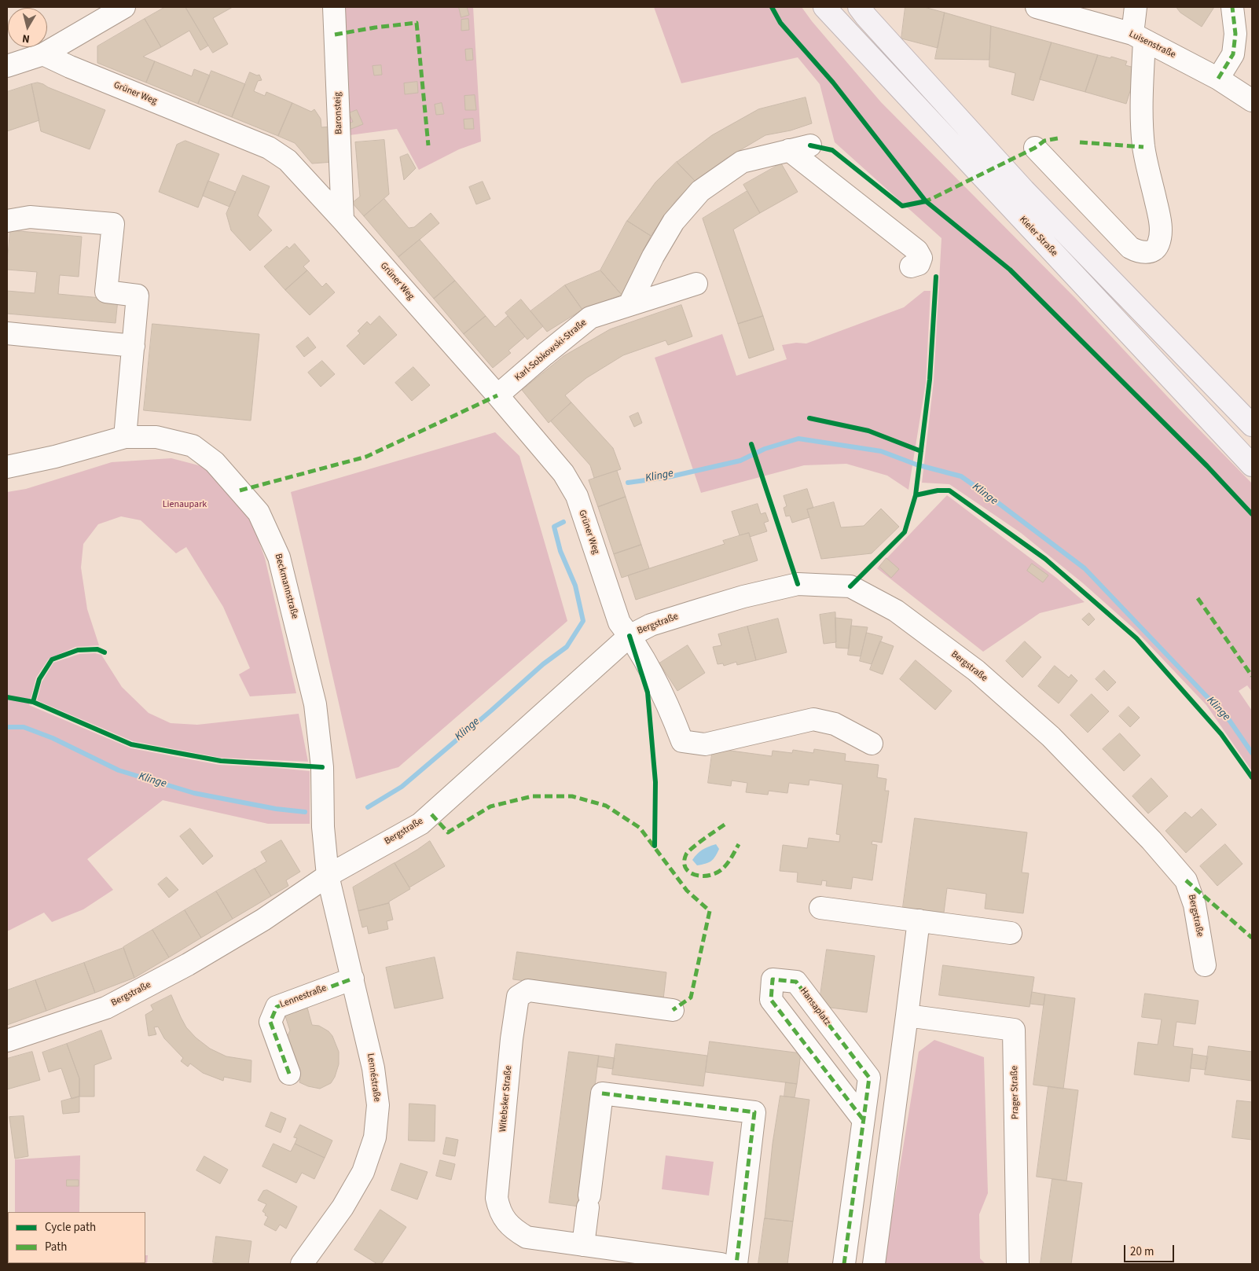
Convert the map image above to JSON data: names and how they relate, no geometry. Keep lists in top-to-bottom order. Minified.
{"streets":{"main road":["Kieler Straße"],"street":["Luisenstraße","Grüner Weg","Baronsteig","Karl-Sobkowski-Straße","Beckmannstraße","Bergstraße","Lennestraße","Hansaplatz","Lennéstraße","Prager Straße","Witebsker Straße"]},"crossings":[["Grüner Weg","Baronsteig"],["Grüner Weg","Karl-Sobkowski-Straße"],["Grüner Weg","Bergstraße"],["Beckmannstraße","Bergstraße"],["Beckmannstraße","Lennéstraße"],["Bergstraße","Lennéstraße"],["Lennestraße","Lennéstraße"]],"water":["Klinge"],"parks":["Lienaupark"],"legend":["Cycle path","Path"],"scale_bar":"20 m","north":"bottom"}
